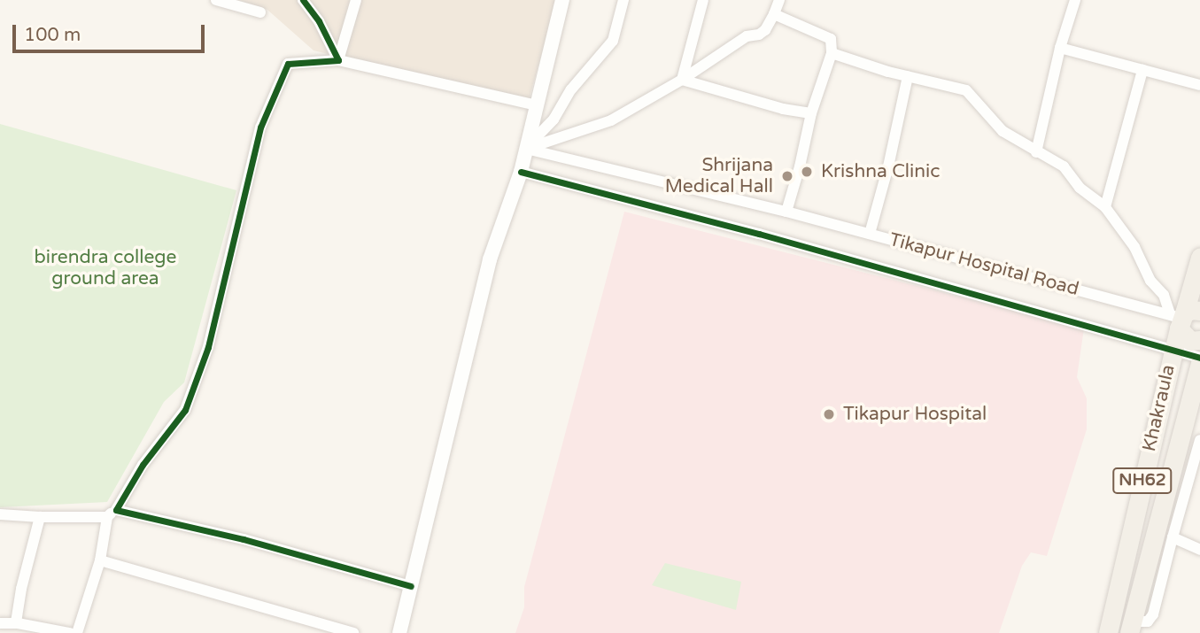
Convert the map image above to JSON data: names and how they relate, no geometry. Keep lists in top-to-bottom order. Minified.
{"streets":{"main road":["Khakraula","NH62"],"street":["Tikapur Hospital Road"]},"crossings":[["Tikapur Hospital Road","Khakraula"],["Tikapur Hospital Road","NH62"],["Khakraula","NH62"]],"parks":["birendra college ground area"],"places":["Krishna Clinic","Shrijana Medical Hall","Tikapur Hospital"],"scale_bar":"100 m"}
